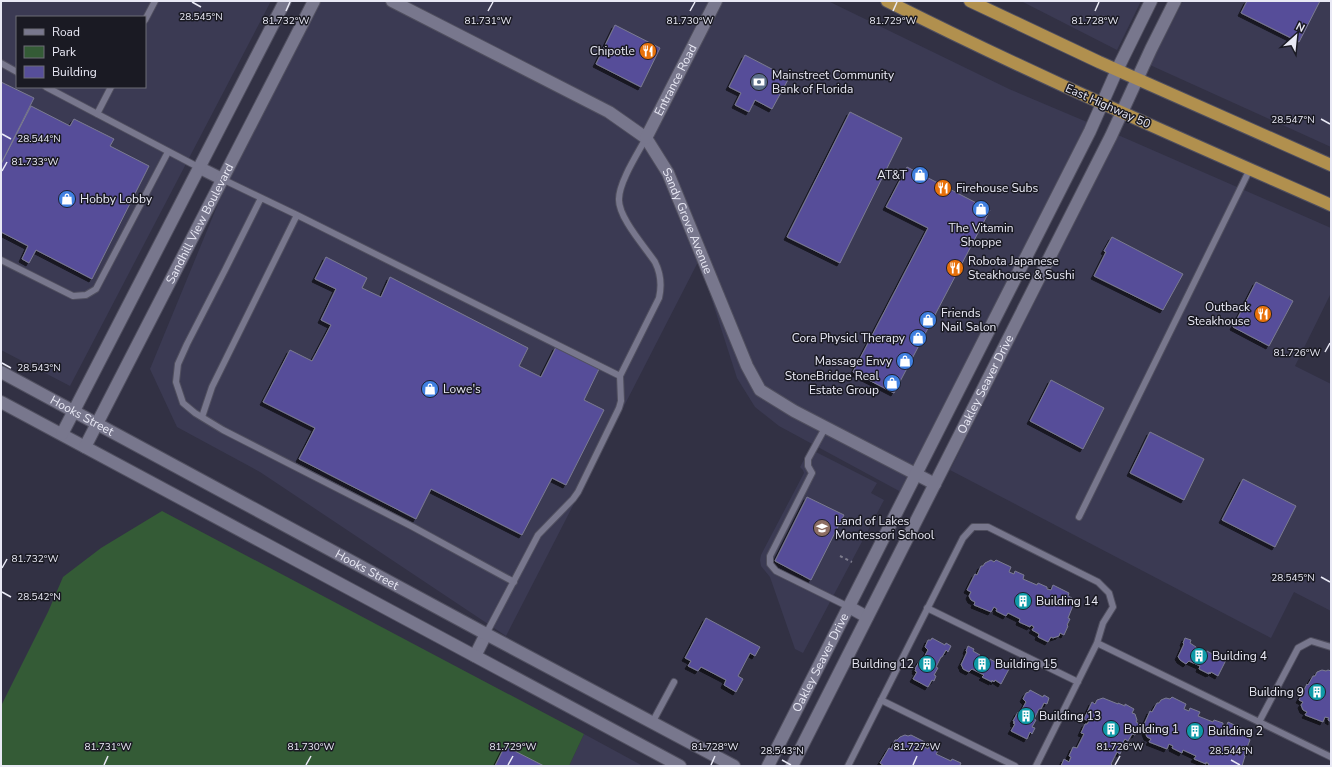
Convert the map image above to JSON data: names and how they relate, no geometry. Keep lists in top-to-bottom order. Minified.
{"streets":{"highway":["East Highway 50"],"street":["Entrance Road","Sandy Grove Avenue","Sandhill View Boulevard","Oakley Seaver Drive","Hooks Street"]},"crossings":[["Entrance Road","Sandy Grove Avenue"],["East Highway 50","Oakley Seaver Drive"],["Sandy Grove Avenue","Oakley Seaver Drive"],["Sandhill View Boulevard","Hooks Street"]],"places":{"restaurant":["Chipotle","Firehouse Subs","Robota Japanese Steakhouse & Sushi","Outback Steakhouse"],"bank":["Mainstreet Community Bank of Florida"],"shop":["AT&T","Hobby Lobby","The Vitamin Shoppe","Friends Nail Salon","Cora Physicl Therapy","Massage Envy","StoneBridge Real Estate Group","Lowe's"],"school or university":["Land of Lakes Montessori School"],"building":["Building 14","Building 4","Building 12","Building 15","Building 9","Building 13","Building 1","Building 2"]},"legend":["Road","Park","Building"],"north":"top right","coordinates":["28.545°N","81.732°W","81.731°W","81.730°W","81.729°W","81.728°W","28.547°N","28.544°N","81.733°W","81.726°W","28.543°N","28.542°N","81.727°W"]}
